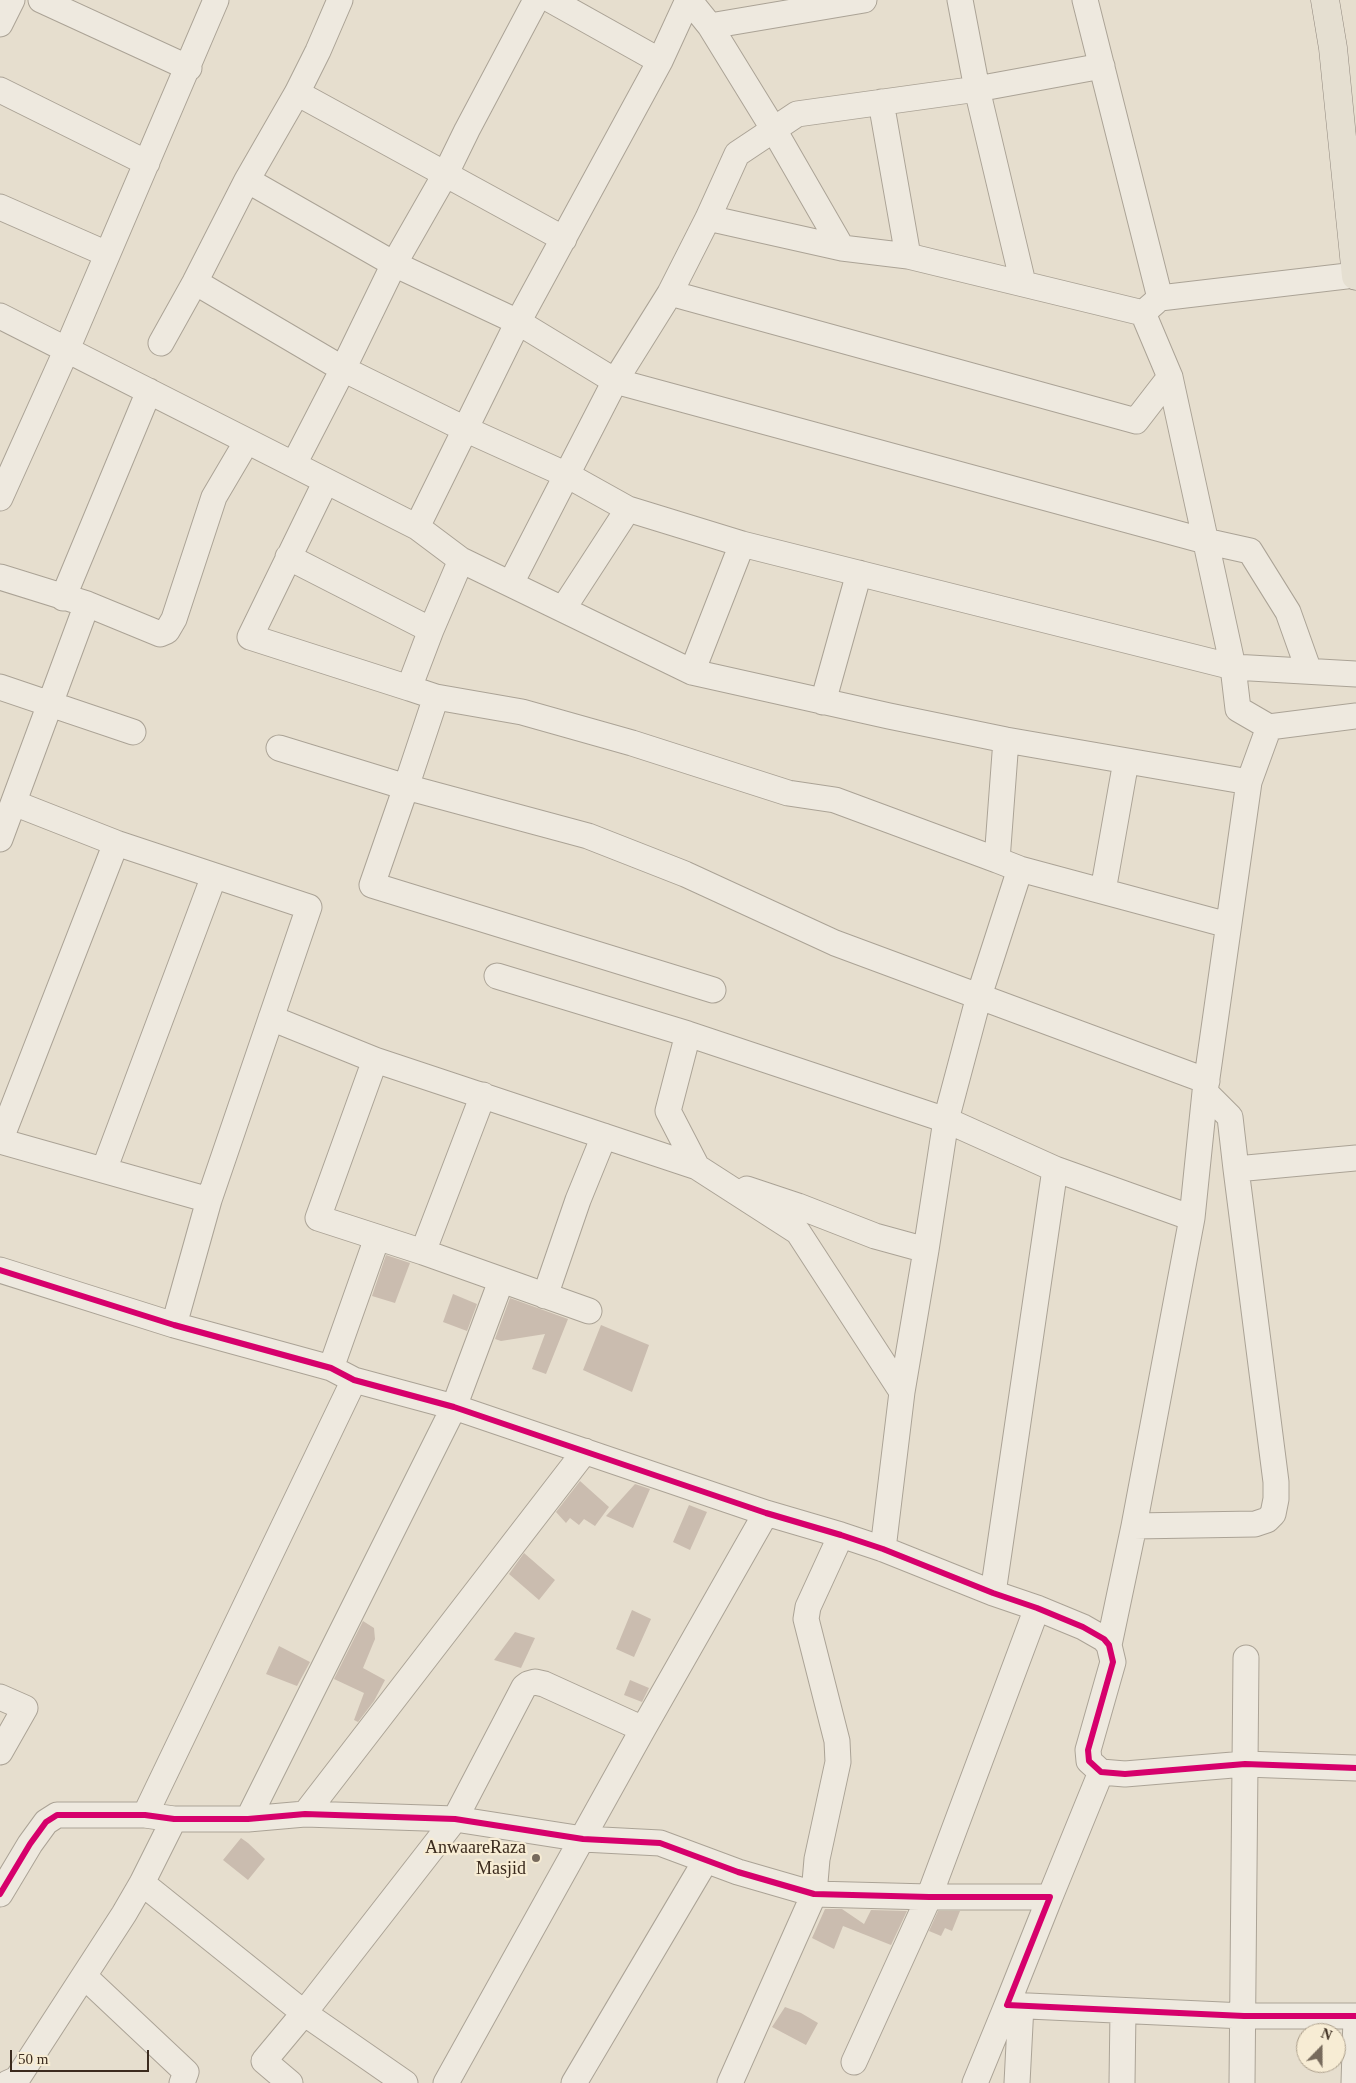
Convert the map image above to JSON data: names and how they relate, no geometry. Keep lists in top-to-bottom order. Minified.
{"places":["AnwaareRaza Masjid"],"scale_bar":"50 m","north":"top"}
